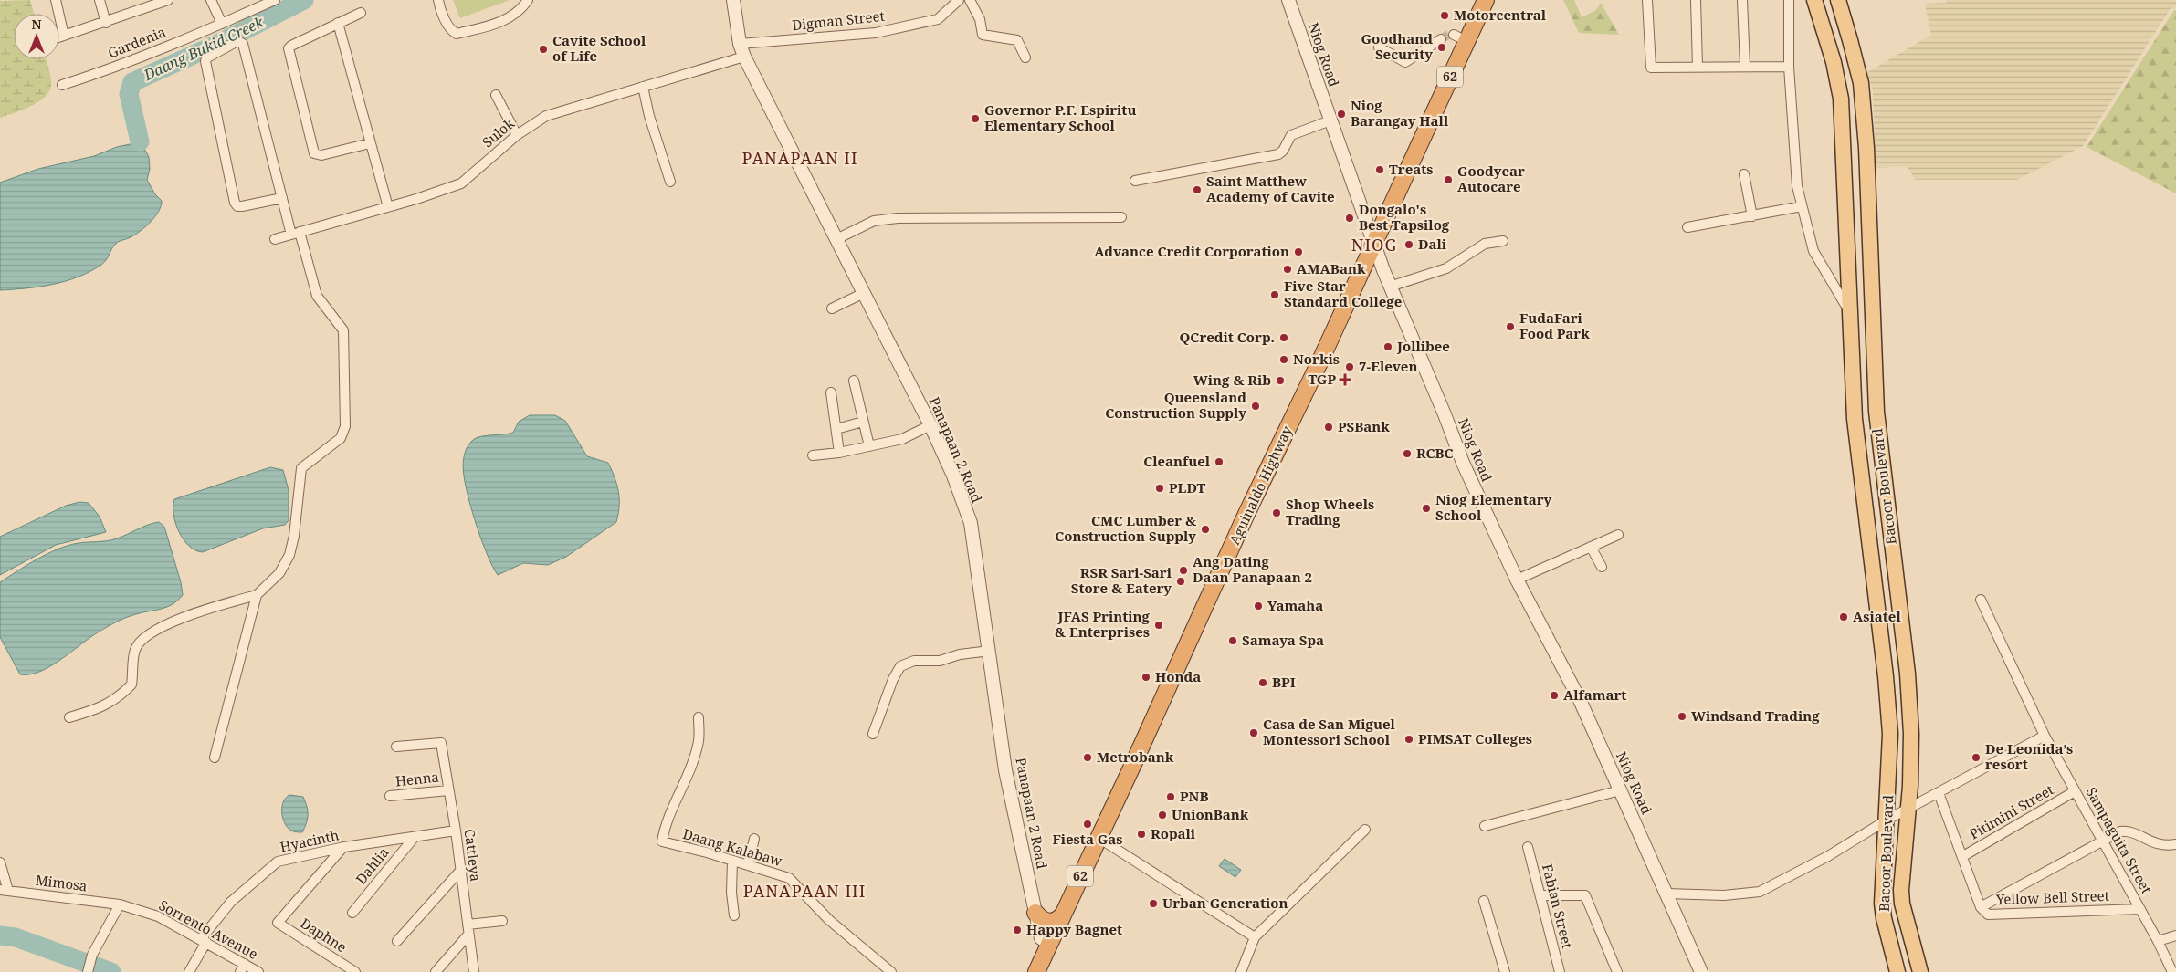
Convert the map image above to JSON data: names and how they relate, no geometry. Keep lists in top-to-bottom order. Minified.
{"streets":{"highway":["62","Aguinaldo Highway"],"main road":["Bacoor Boulevard"],"street":["Digman Street","Gardenia","Niog Road","Sulok","Panapaan 2 Road","Henna","Pitimini Street","Sampaguita Street","Hyacinth","Daang Kalabaw","Cattleya","Dahlia","Mimosa","Yellow Bell Street","Fabian Street","Sorrento Avenue","Daphne"]},"crossings":[["Digman Street","Panapaan 2 Road"],["Niog Road","Aguinaldo Highway"],["Sulok","Panapaan 2 Road"],["Panapaan 2 Road","Aguinaldo Highway"],["Henna","Cattleya"],["Pitimini Street","Sampaguita Street"],["Pitimini Street","Yellow Bell Street"],["Sampaguita Street","Yellow Bell Street"],["Hyacinth","Cattleya"],["Hyacinth","Dahlia"],["Hyacinth","Sorrento Avenue"],["Hyacinth","Daphne"],["Mimosa","Sorrento Avenue"]],"districts":["PANAPAAN II","NIOG","PANAPAAN III"],"water":["Daang Bukid Creek"],"places":{"other":["Motorcentral","Goodhand Security","Cavite School of Life","Niog Barangay Hall","Governor P.F. Espiritu Elementary School","Treats","Goodyear Autocare","Saint Matthew Academy of Cavite","Dongalo's Best Tapsilog","Dali","Advance Credit Corporation","AMABank","Five Star Standard College","FudaFari Food Park","QCredit Corp.","Jollibee","Norkis","7-Eleven","Wing & Rib","Queensland Construction Supply","PSBank","RCBC","Cleanfuel","PLDT","Niog Elementary School","Shop Wheels Trading","CMC Lumber & Construction Supply","Ang Dating Daan Panapaan 2","RSR Sari-Sari Store & Eatery","Yamaha","Asiatel","JFAS Printing & Enterprises","Samaya Spa","Honda","BPI","Alfamart","Windsand Trading","Casa de San Miguel Montessori School","PIMSAT Colleges","Metrobank","De Leonida’s resort","PNB","UnionBank","Fiesta Gas","Ropali","Urban Generation","Happy Bagnet"],"health":["TGP"]},"north":"top"}
